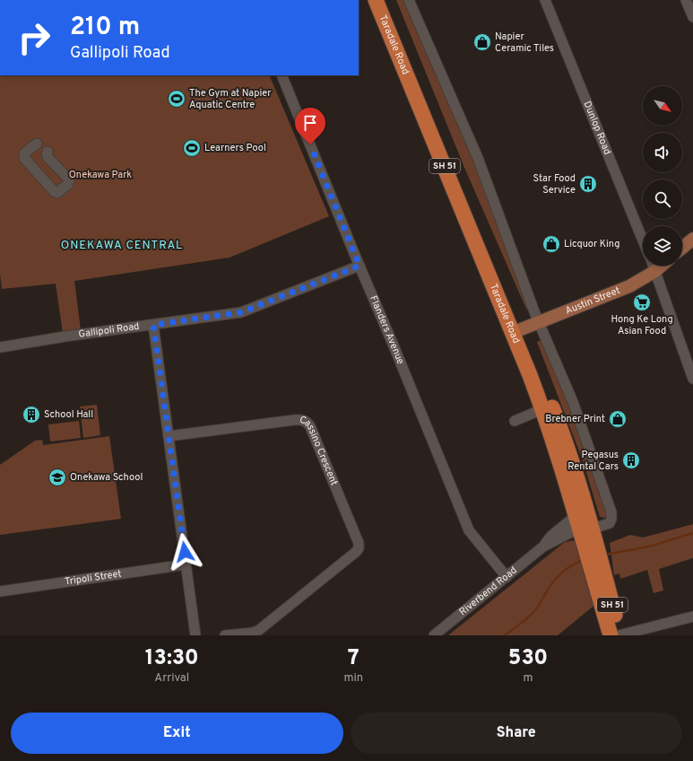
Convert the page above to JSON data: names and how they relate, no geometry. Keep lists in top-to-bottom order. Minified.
{"streets":{"highway":["Taradale Road","SH 51"],"main road":["Austin Street"],"street":["Dunlop Road","Flanders Avenue","Gallipoli Road","Cassino Crescent","Tripoli Street","Riverbend Road"]},"crossings":[["Taradale Road","Austin Street"],["Taradale Road","Riverbend Road"],["Flanders Avenue","Gallipoli Road"],["Flanders Avenue","Riverbend Road"]],"districts":["ONEKAWA CENTRAL"],"parks":["Onekawa Park"],"places":{"shop":["Napier Ceramic Tiles","Licquor King","Brebner Print"],"sports":["The Gym at Napier Aquatic Centre","Learners Pool"],"building":["Star Food Service","School Hall","Pegasus Rental Cars"],"supermarket":["Hong Ke Long Asian Food"],"school or university":["Onekawa School"]},"north":"bottom right","page":{"turn":["210 m","Gallipoli Road"],"eta":["13:30","Arrival","7","min","530","m"],"buttons":["Exit","Share"]}}
